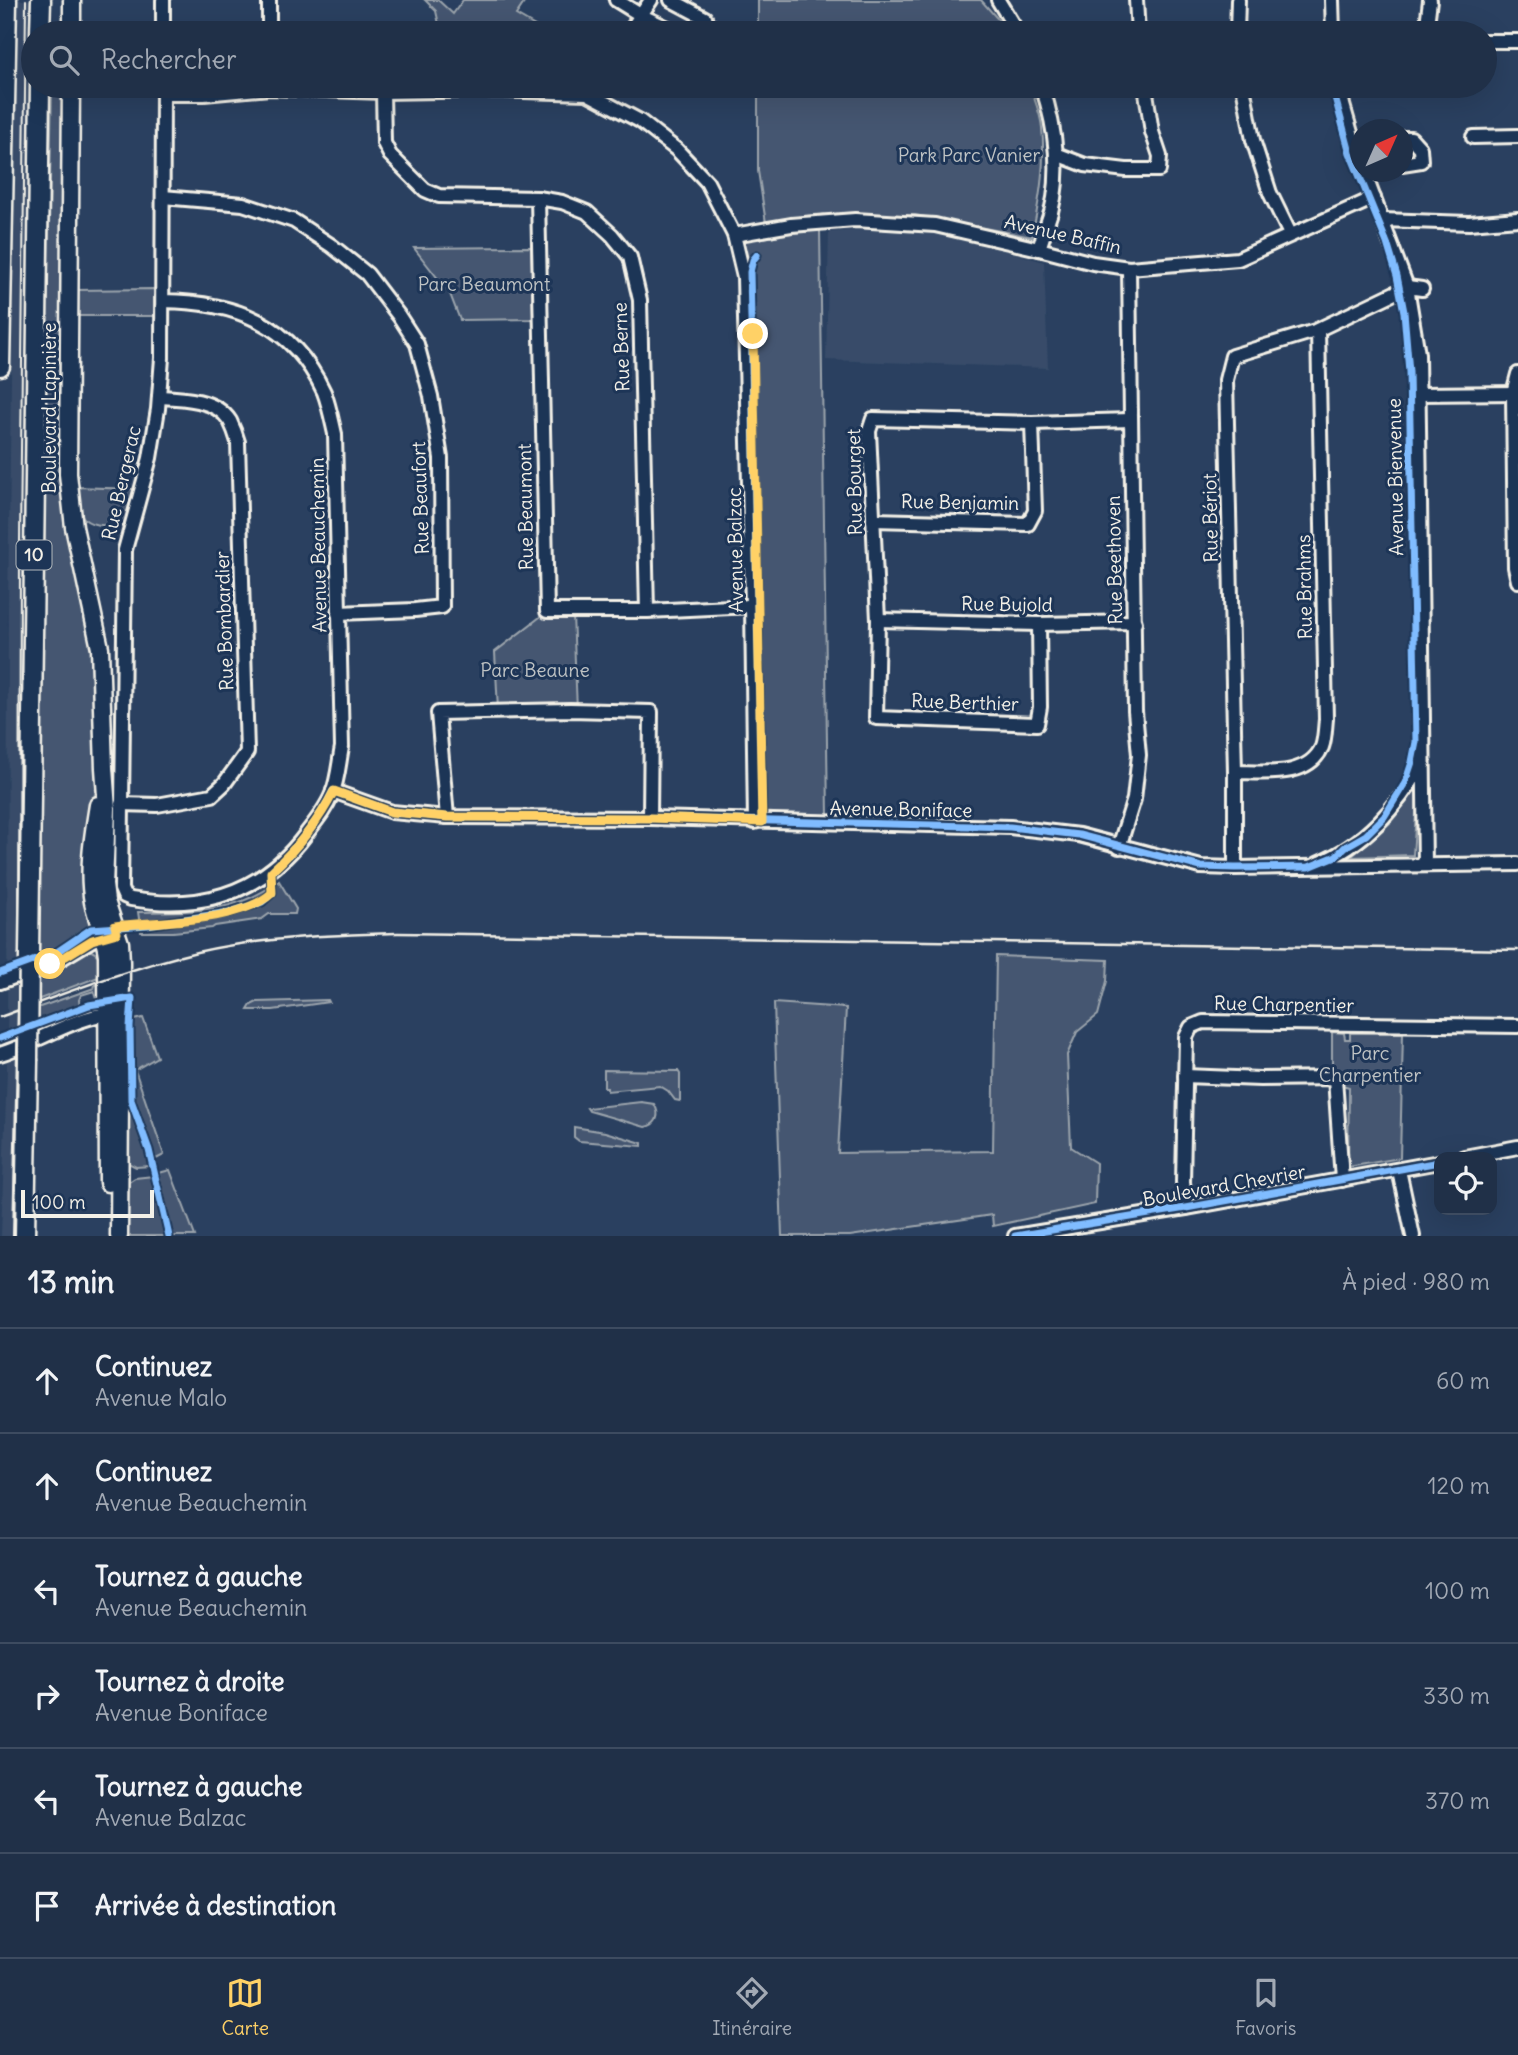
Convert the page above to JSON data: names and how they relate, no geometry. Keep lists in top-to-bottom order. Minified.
{"streets":{"highway":["10"],"main road":["Boulevard Lapinière"],"street":["Avenue Baffin","Rue Berne","Avenue Bienvenue","Rue Bourget","Rue Bergerac","Rue Beaufort","Rue Benjamin","Rue Beaumont","Rue Bériot","Avenue Beauchemin","Avenue Balzac","Rue Beethoven","Rue Brahms","Rue Bujold","Rue Bombardier","Rue Berthier","Avenue Boniface","Rue Charpentier","Boulevard Chevrier"]},"crossings":[["Avenue Baffin","Avenue Bienvenue"],["Avenue Baffin","Avenue Balzac"],["Avenue Baffin","Rue Beethoven"],["Rue Berne","Rue Beaumont"],["Avenue Bienvenue","Rue Bériot"],["Avenue Bienvenue","Avenue Boniface"],["Rue Bourget","Rue Benjamin"],["Rue Bourget","Rue Beethoven"],["Rue Bourget","Rue Bujold"],["Rue Bourget","Rue Berthier"],["Rue Bergerac","Rue Beaufort"],["Rue Bergerac","Avenue Beauchemin"],["Rue Bergerac","Rue Bombardier"],["Rue Beaufort","Avenue Beauchemin"],["Rue Beaumont","Avenue Balzac"],["Rue Bériot","Rue Brahms"],["Rue Bériot","Avenue Boniface"],["Avenue Beauchemin","Avenue Boniface"],["Avenue Balzac","Avenue Boniface"],["Rue Beethoven","Rue Bujold"],["Rue Beethoven","Avenue Boniface"],["Rue Bujold","Rue Berthier"],["Rue Charpentier","Boulevard Chevrier"]],"parks":["Park Parc Vanier","Parc Beaumont","Parc Beaune","Parc Charpentier"],"scale_bar":"100 m","north":"top right","page":{"search":"Rechercher","scale":"100 m","heading":["13 min","À pied · 980 m"],"list":[["Continuez","Avenue Malo","60 m"],["Continuez","Avenue Beauchemin","120 m"],["Tournez à gauche","Avenue Beauchemin","100 m"],["Tournez à droite","Avenue Boniface","330 m"],["Tournez à gauche","Avenue Balzac","370 m"],"Arrivée à destination"],"nav":["Carte","Itinéraire","Favoris"]}}
